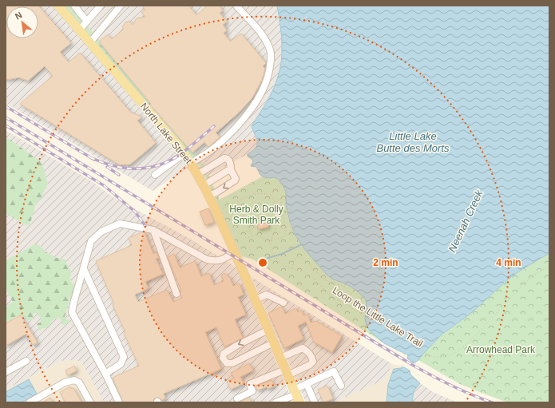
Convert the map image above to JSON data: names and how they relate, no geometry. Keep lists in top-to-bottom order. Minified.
{"streets":{"main road":["North Lake Street"],"path":["Loop the Little Lake Trail"]},"water":["Little Lake Butte des Morts","Neenah Creek"],"parks":["Herb & Dolly Smith Park","Arrowhead Park"],"north":"top left","rings":["2 min","4 min"]}
